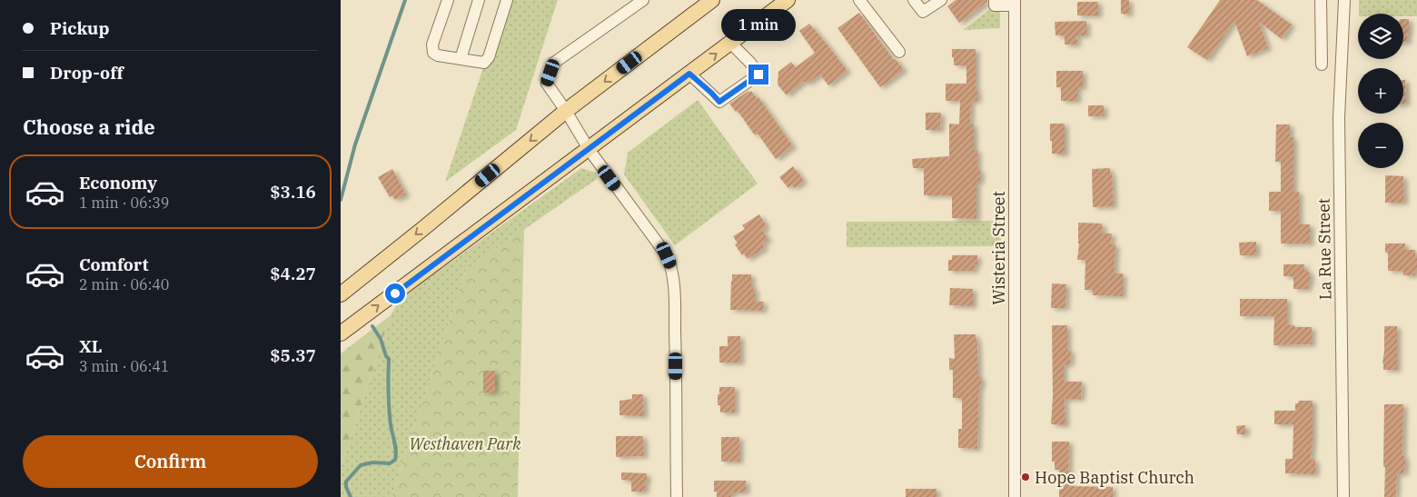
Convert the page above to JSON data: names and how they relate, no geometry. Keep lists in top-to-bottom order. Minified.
{"streets":{"street":["Wisteria Street","La Rue Street"]},"parks":["Westhaven Park"],"places":["Hope Baptist Church"],"page":{"banner":["Pickup","Drop-off"],"bubble":"1 min","map_buttons":["+","−"],"heading":"Choose a ride","list":[{"name":"Economy","note":"1 min · 06:39","value":"$3.16"},{"name":"Comfort","note":"2 min · 06:40","value":"$4.27"},{"name":"XL","note":"3 min · 06:41","value":"$5.37"}],"buttons":"Confirm"}}
